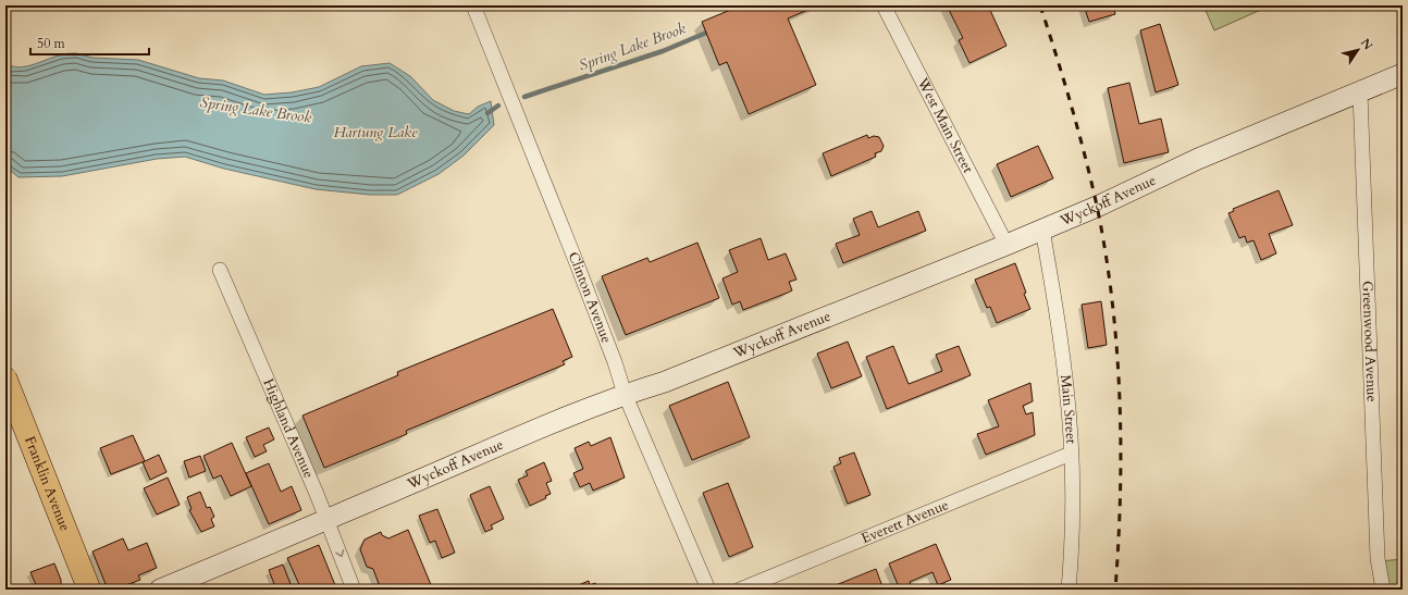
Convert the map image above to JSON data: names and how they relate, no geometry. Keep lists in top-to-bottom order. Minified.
{"streets":{"main road":["Wyckoff Avenue","Franklin Avenue"],"street":["West Main Street","Clinton Avenue","Greenwood Avenue","Main Street","Highland Avenue","Everett Avenue"]},"crossings":[["West Main Street","Wyckoff Avenue"],["Wyckoff Avenue","Clinton Avenue"],["Wyckoff Avenue","Greenwood Avenue"],["Wyckoff Avenue","Main Street"],["Wyckoff Avenue","Highland Avenue"],["Main Street","Everett Avenue"]],"water":["Spring Lake Brook","Hartung Lake"],"scale_bar":"50 m","north":"top right"}
